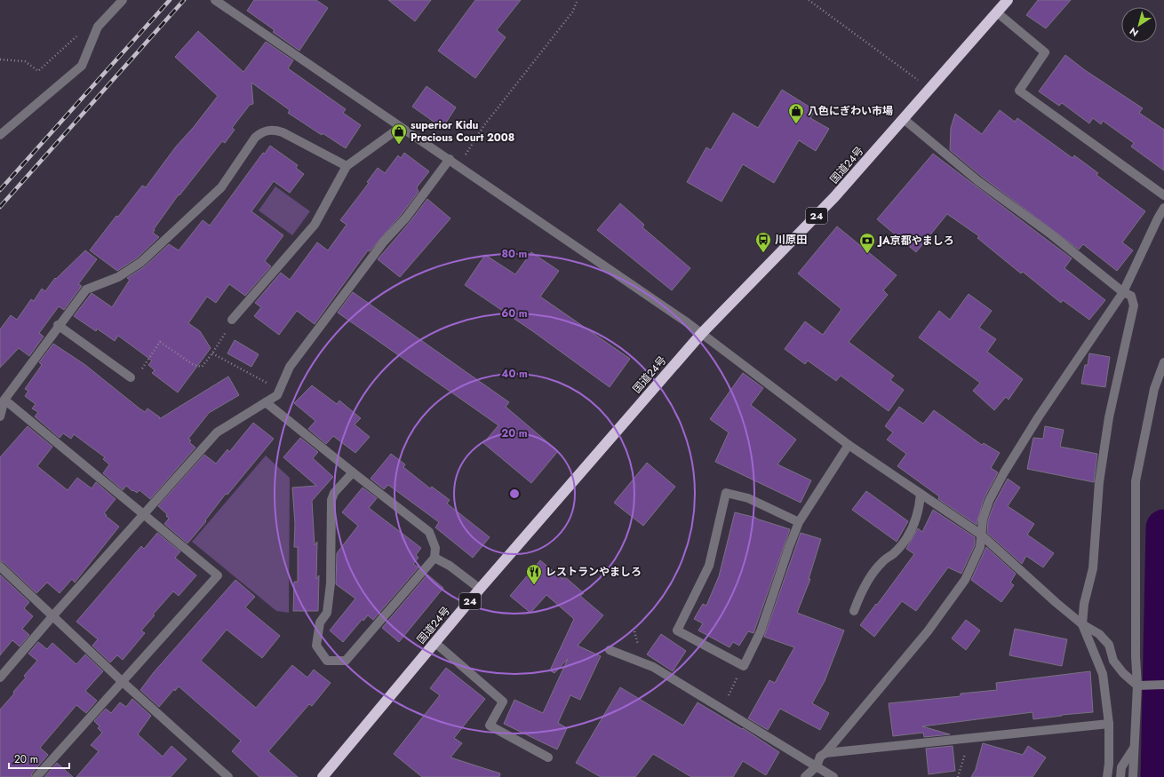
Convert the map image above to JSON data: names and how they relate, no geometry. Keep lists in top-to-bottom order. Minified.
{"streets":{"highway":["国道24号","24"]},"places":{"shop":["八色にぎわい市場","superior Kidu Precious Court 2008"],"bus stop":["川原田"],"bank":["JA京都やましろ"],"restaurant":["レストランやましろ"]},"scale_bar":"20 m","north":"bottom left","rings":["80 m","60 m","40 m","20 m"]}
